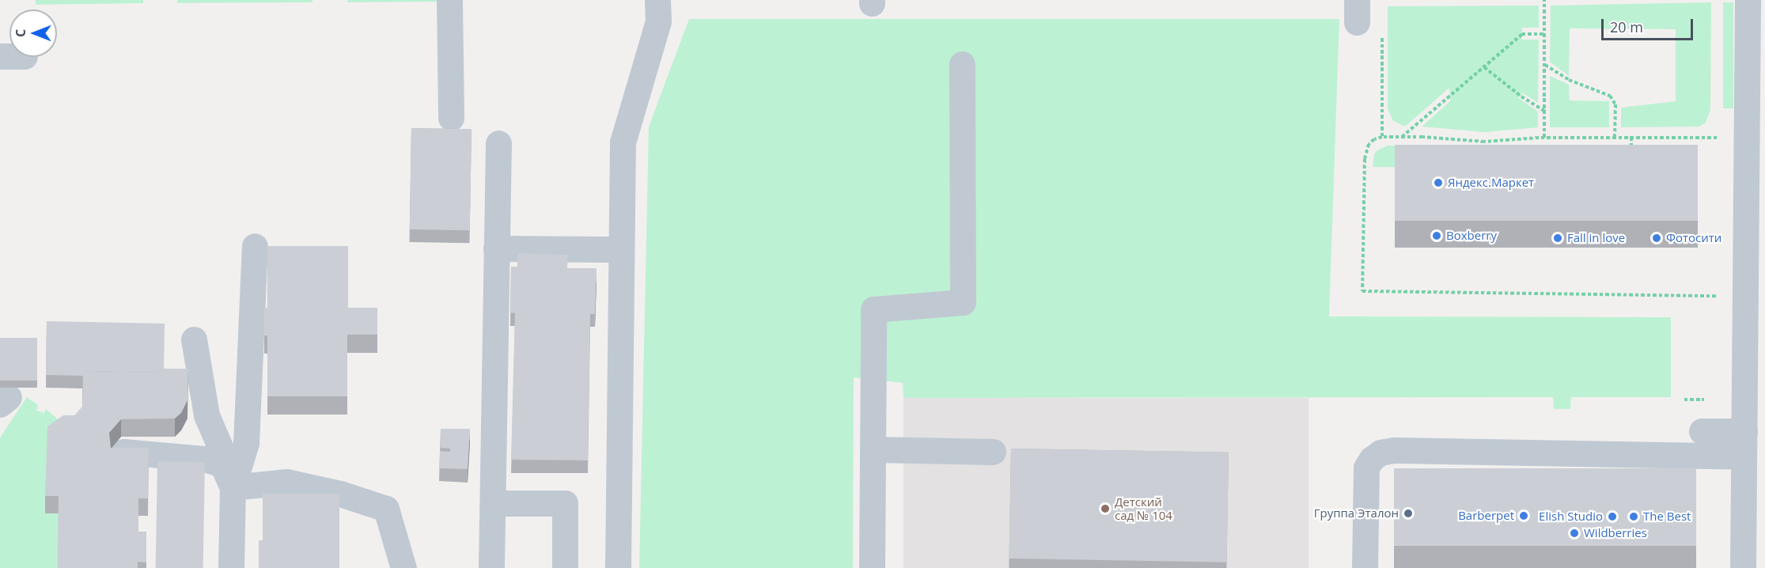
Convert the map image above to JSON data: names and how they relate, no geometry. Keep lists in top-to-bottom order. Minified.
{"places":["Яндекс.Маркет","Boxberry","Fall in love","Фотосити","Детский сад № 104","Группа Эталон","Barberpet","Elish Studio","The Best","Wildberries"],"scale_bar":"20 m","north":"left"}
